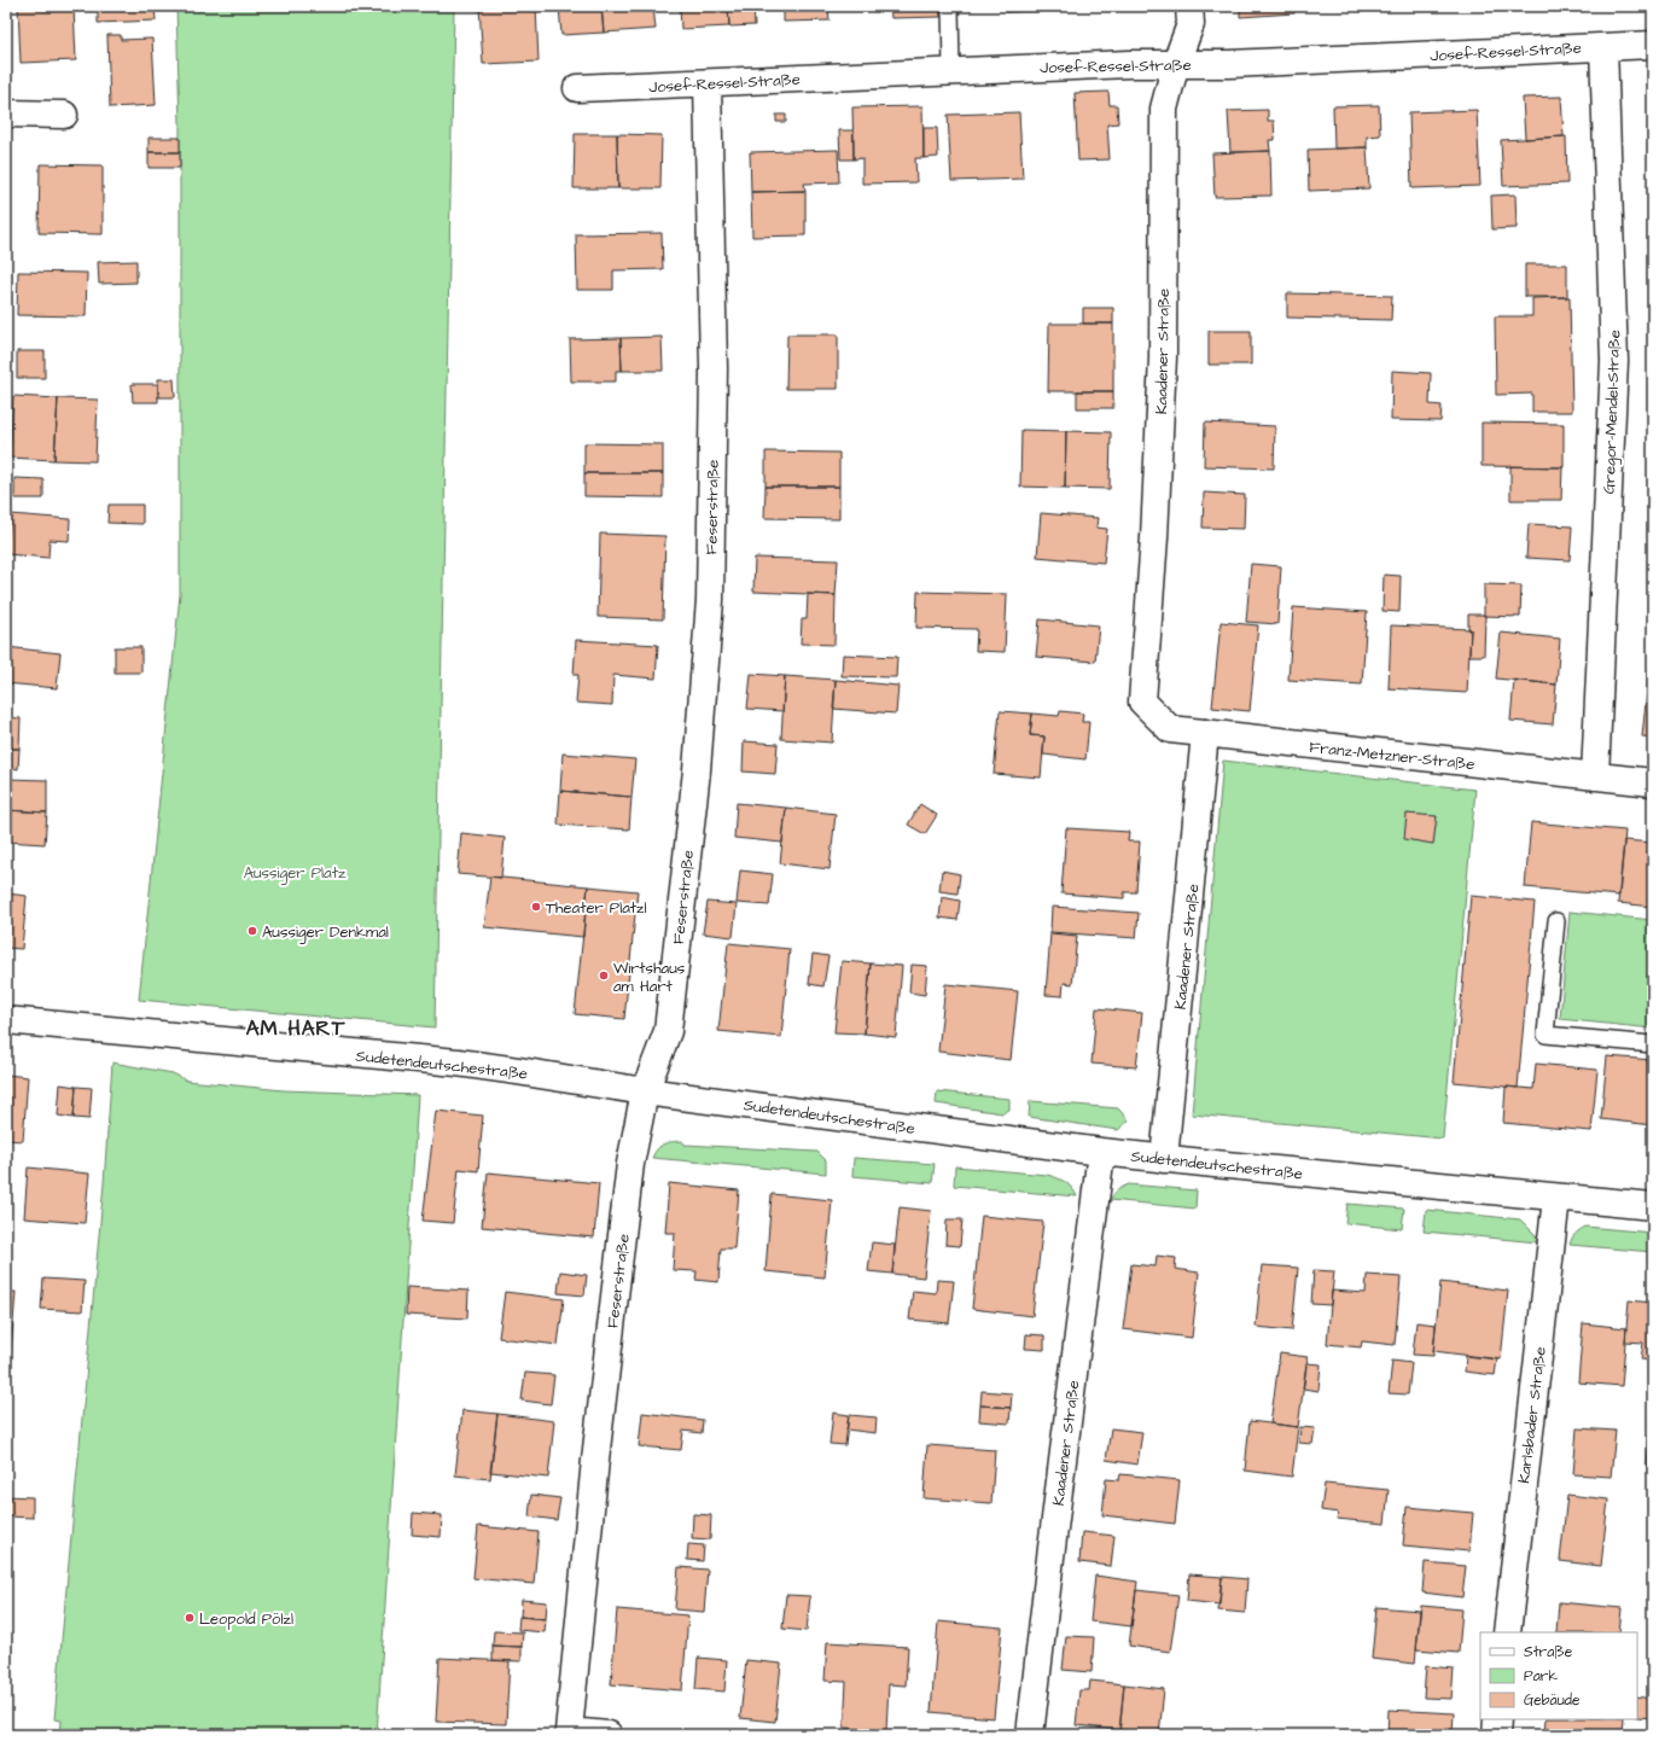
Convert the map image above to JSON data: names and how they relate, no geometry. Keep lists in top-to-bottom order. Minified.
{"streets":{"street":["Josef-Ressel-Straße","Kaadener Straße","Gregor-Mendel-Straße","Feserstraße","Franz-Metzner-Straße","Sudetendeutschestraße","Karlsbader Straße"]},"crossings":[["Josef-Ressel-Straße","Kaadener Straße"],["Josef-Ressel-Straße","Gregor-Mendel-Straße"],["Josef-Ressel-Straße","Feserstraße"],["Kaadener Straße","Franz-Metzner-Straße"],["Kaadener Straße","Sudetendeutschestraße"],["Gregor-Mendel-Straße","Franz-Metzner-Straße"],["Feserstraße","Sudetendeutschestraße"],["Sudetendeutschestraße","Karlsbader Straße"]],"districts":["AM HART"],"parks":["Aussiger Platz"],"places":["Theater Platzl","Aussiger Denkmal","Wirtshaus am Hart","Leopold Pölzl"],"legend":["Straße","Park","Gebäude"]}
